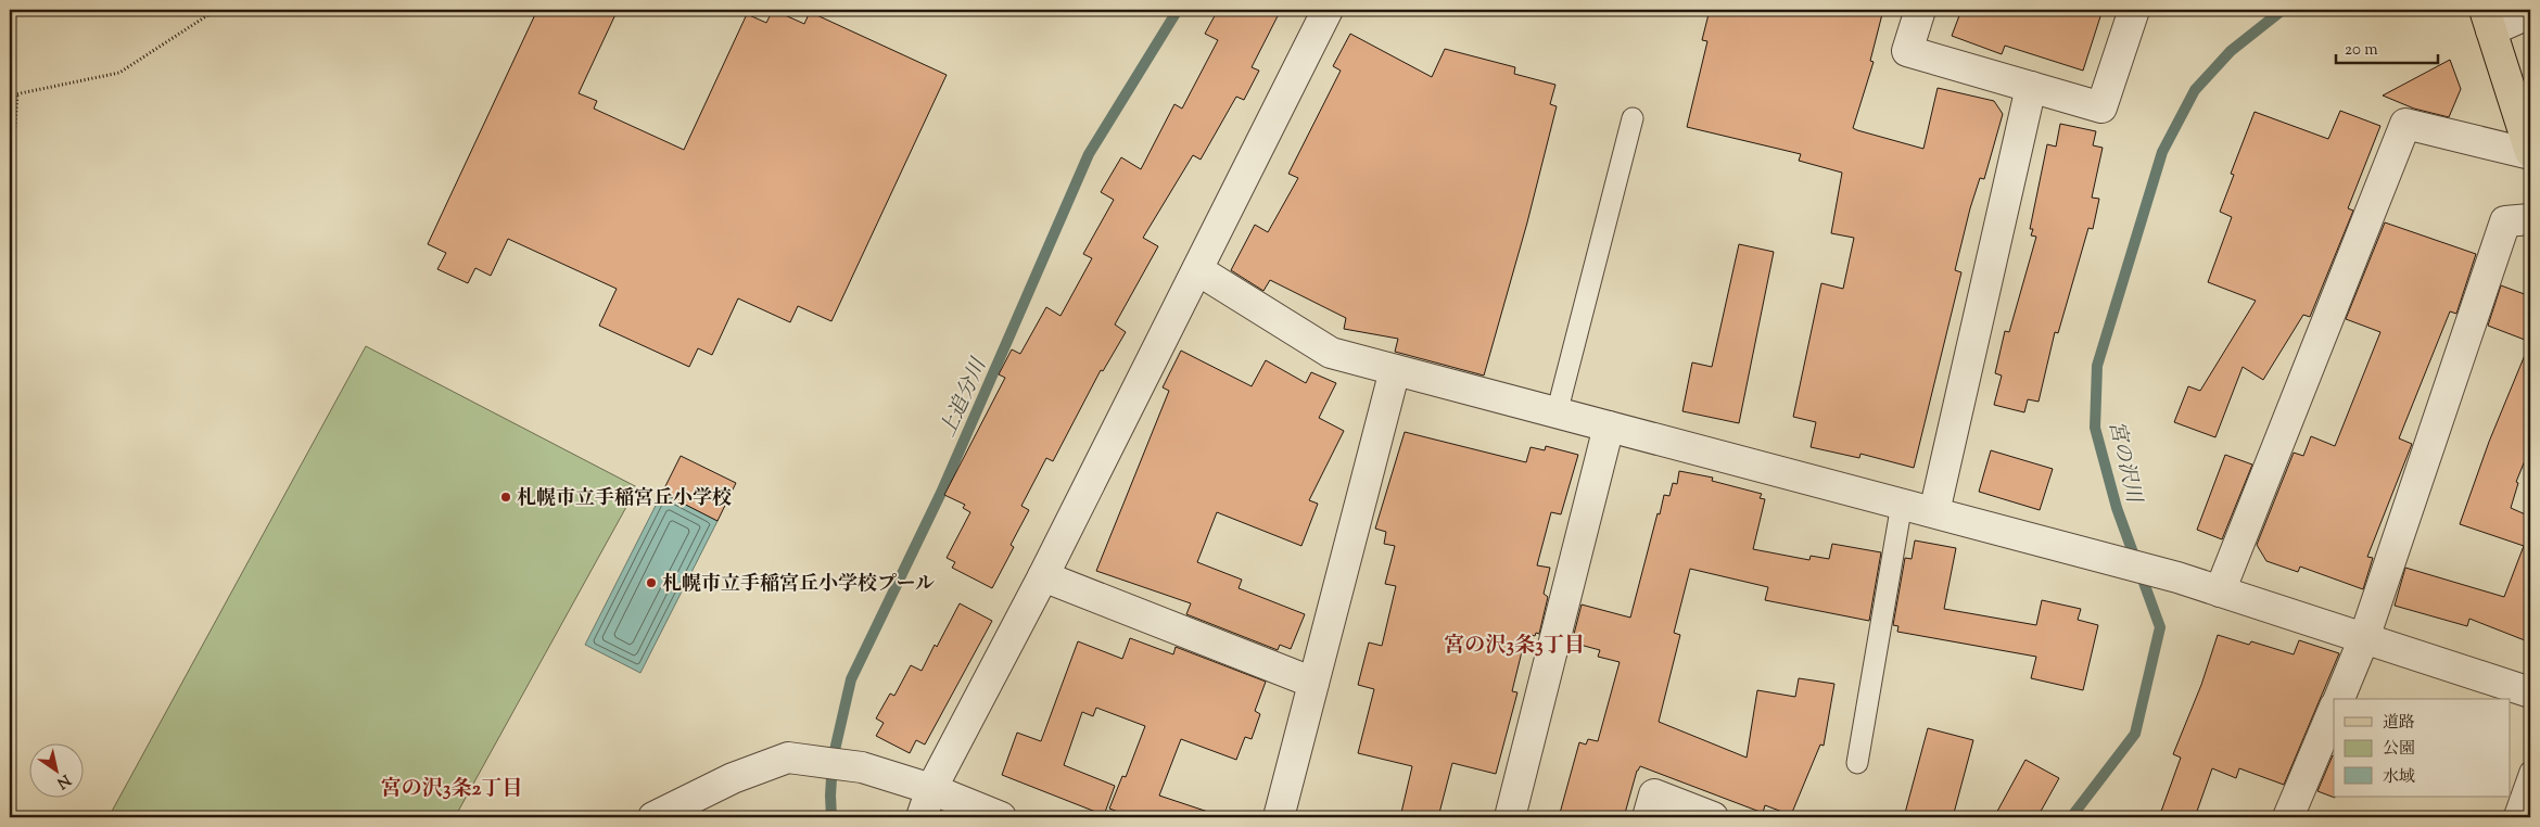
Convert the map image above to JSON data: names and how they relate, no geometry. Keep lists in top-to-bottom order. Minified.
{"districts":["宮の沢3条3丁目","宮の沢3条2丁目"],"water":["上追分川","宮の沢川"],"places":["札幌市立手稲宮丘小学校","札幌市立手稲宮丘小学校プール"],"legend":["道路","公園","水域"],"scale_bar":"20 m","north":"bottom right"}
